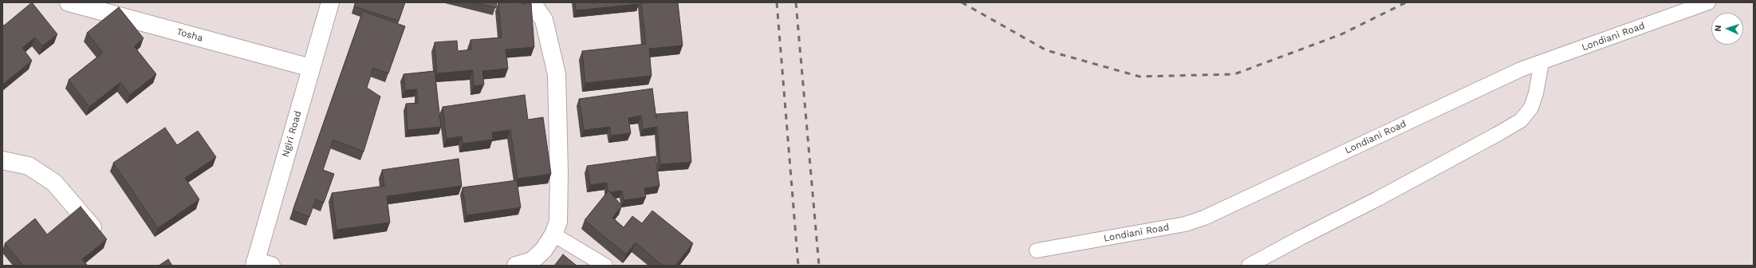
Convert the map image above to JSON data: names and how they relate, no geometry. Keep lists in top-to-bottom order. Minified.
{"streets":{"street":["Tosha","Ngiri Road"],"lane":["Londiani Road"]},"crossings":[["Tosha","Ngiri Road"]],"north":"left"}
